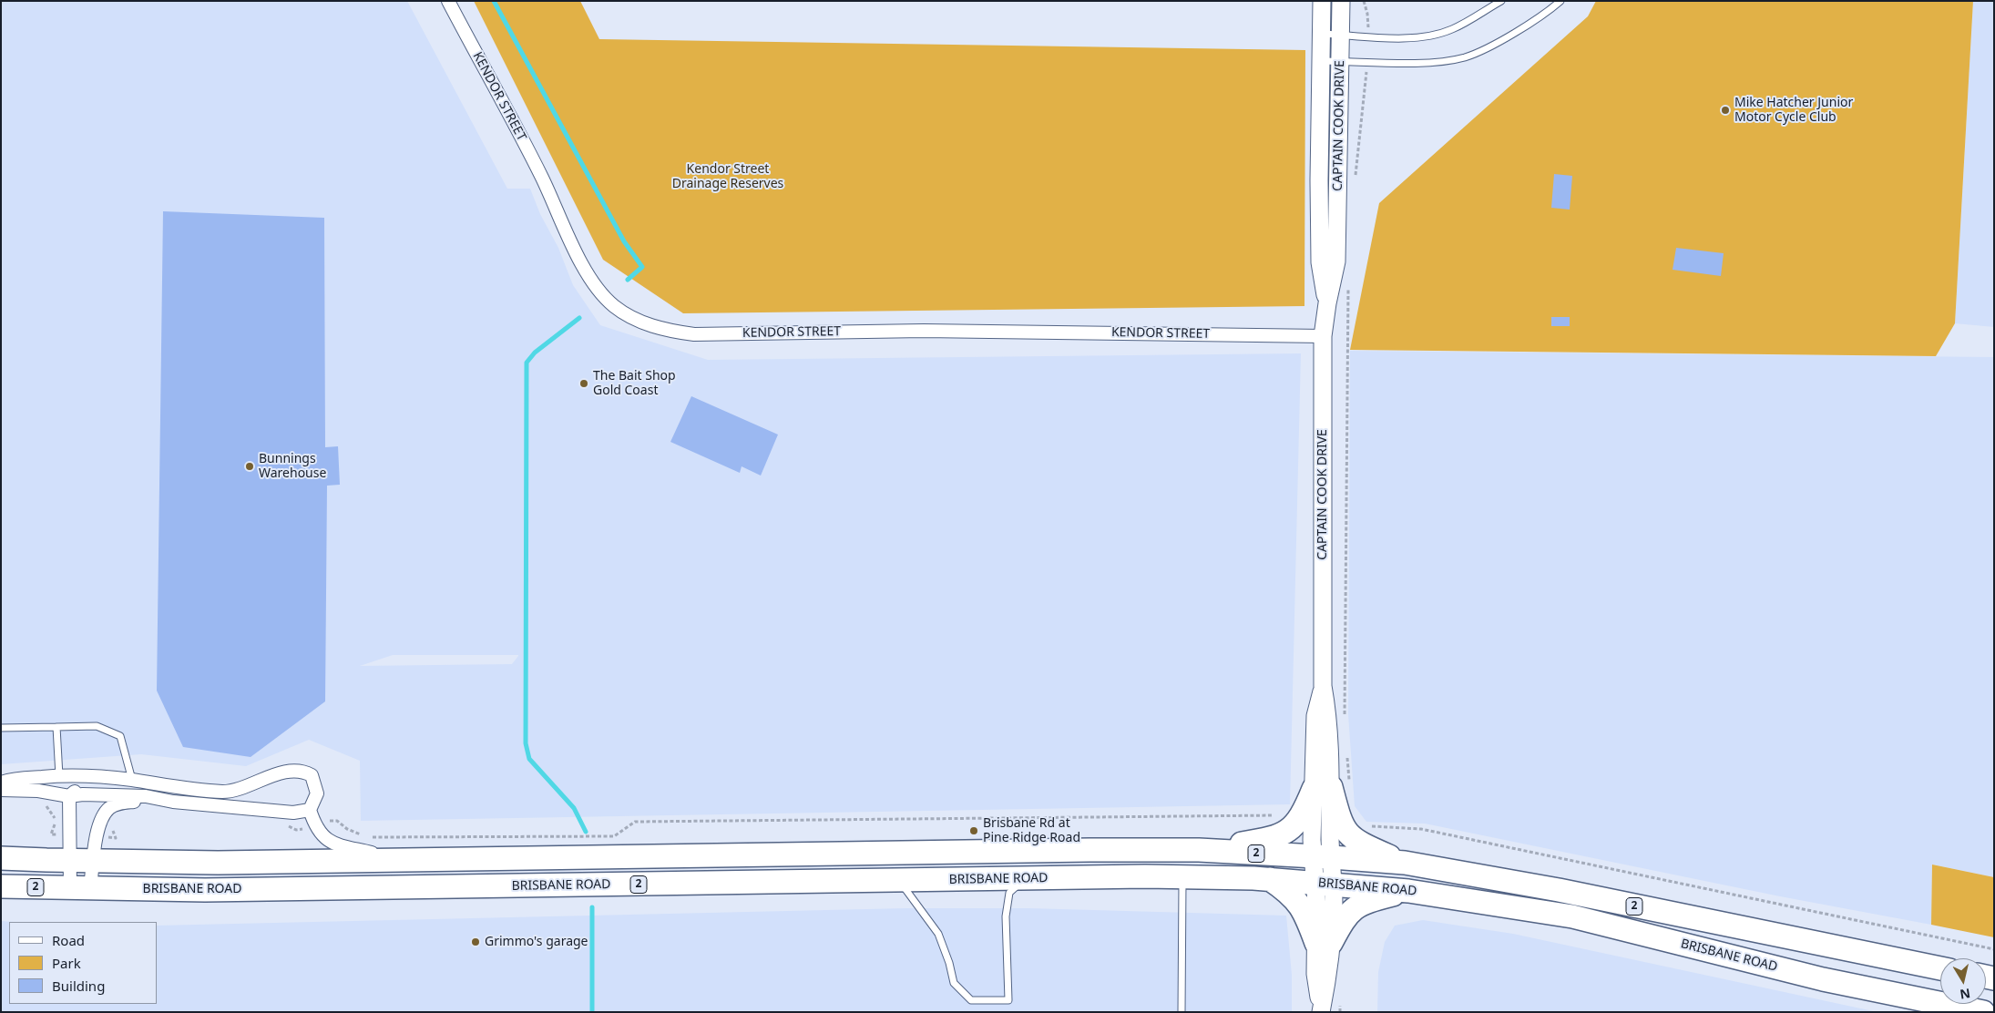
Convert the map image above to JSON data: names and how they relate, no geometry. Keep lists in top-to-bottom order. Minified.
{"streets":{"highway":["2","BRISBANE ROAD"],"street":["KENDOR STREET","CAPTAIN COOK DRIVE"]},"crossings":[["KENDOR STREET","CAPTAIN COOK DRIVE"],["CAPTAIN COOK DRIVE","BRISBANE ROAD"]],"parks":["Kendor Street Drainage Reserves"],"places":["Mike Hatcher Junior Motor Cycle Club","The Bait Shop Gold Coast","Bunnings Warehouse","Brisbane Rd at Pine Ridge Road","Grimmo's garage"],"legend":["Road","Park","Building"],"north":"bottom"}
